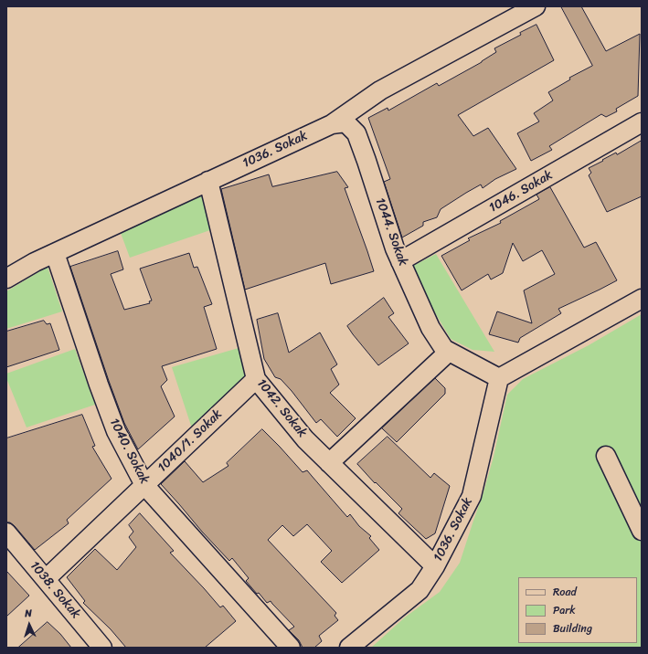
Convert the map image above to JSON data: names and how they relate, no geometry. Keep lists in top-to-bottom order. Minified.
{"streets":{"street":["1036. Sokak","1046. Sokak","1044. Sokak","1042. Sokak","1040/1. Sokak","1040. Sokak","1038. Sokak"]},"crossings":[["1036. Sokak","1044. Sokak"],["1036. Sokak","1042. Sokak"],["1036. Sokak","1040. Sokak"],["1046. Sokak","1044. Sokak"],["1042. Sokak","1040/1. Sokak"],["1040/1. Sokak","1040. Sokak"],["1040/1. Sokak","1038. Sokak"]],"legend":["Road","Park","Building"],"north":"top"}
